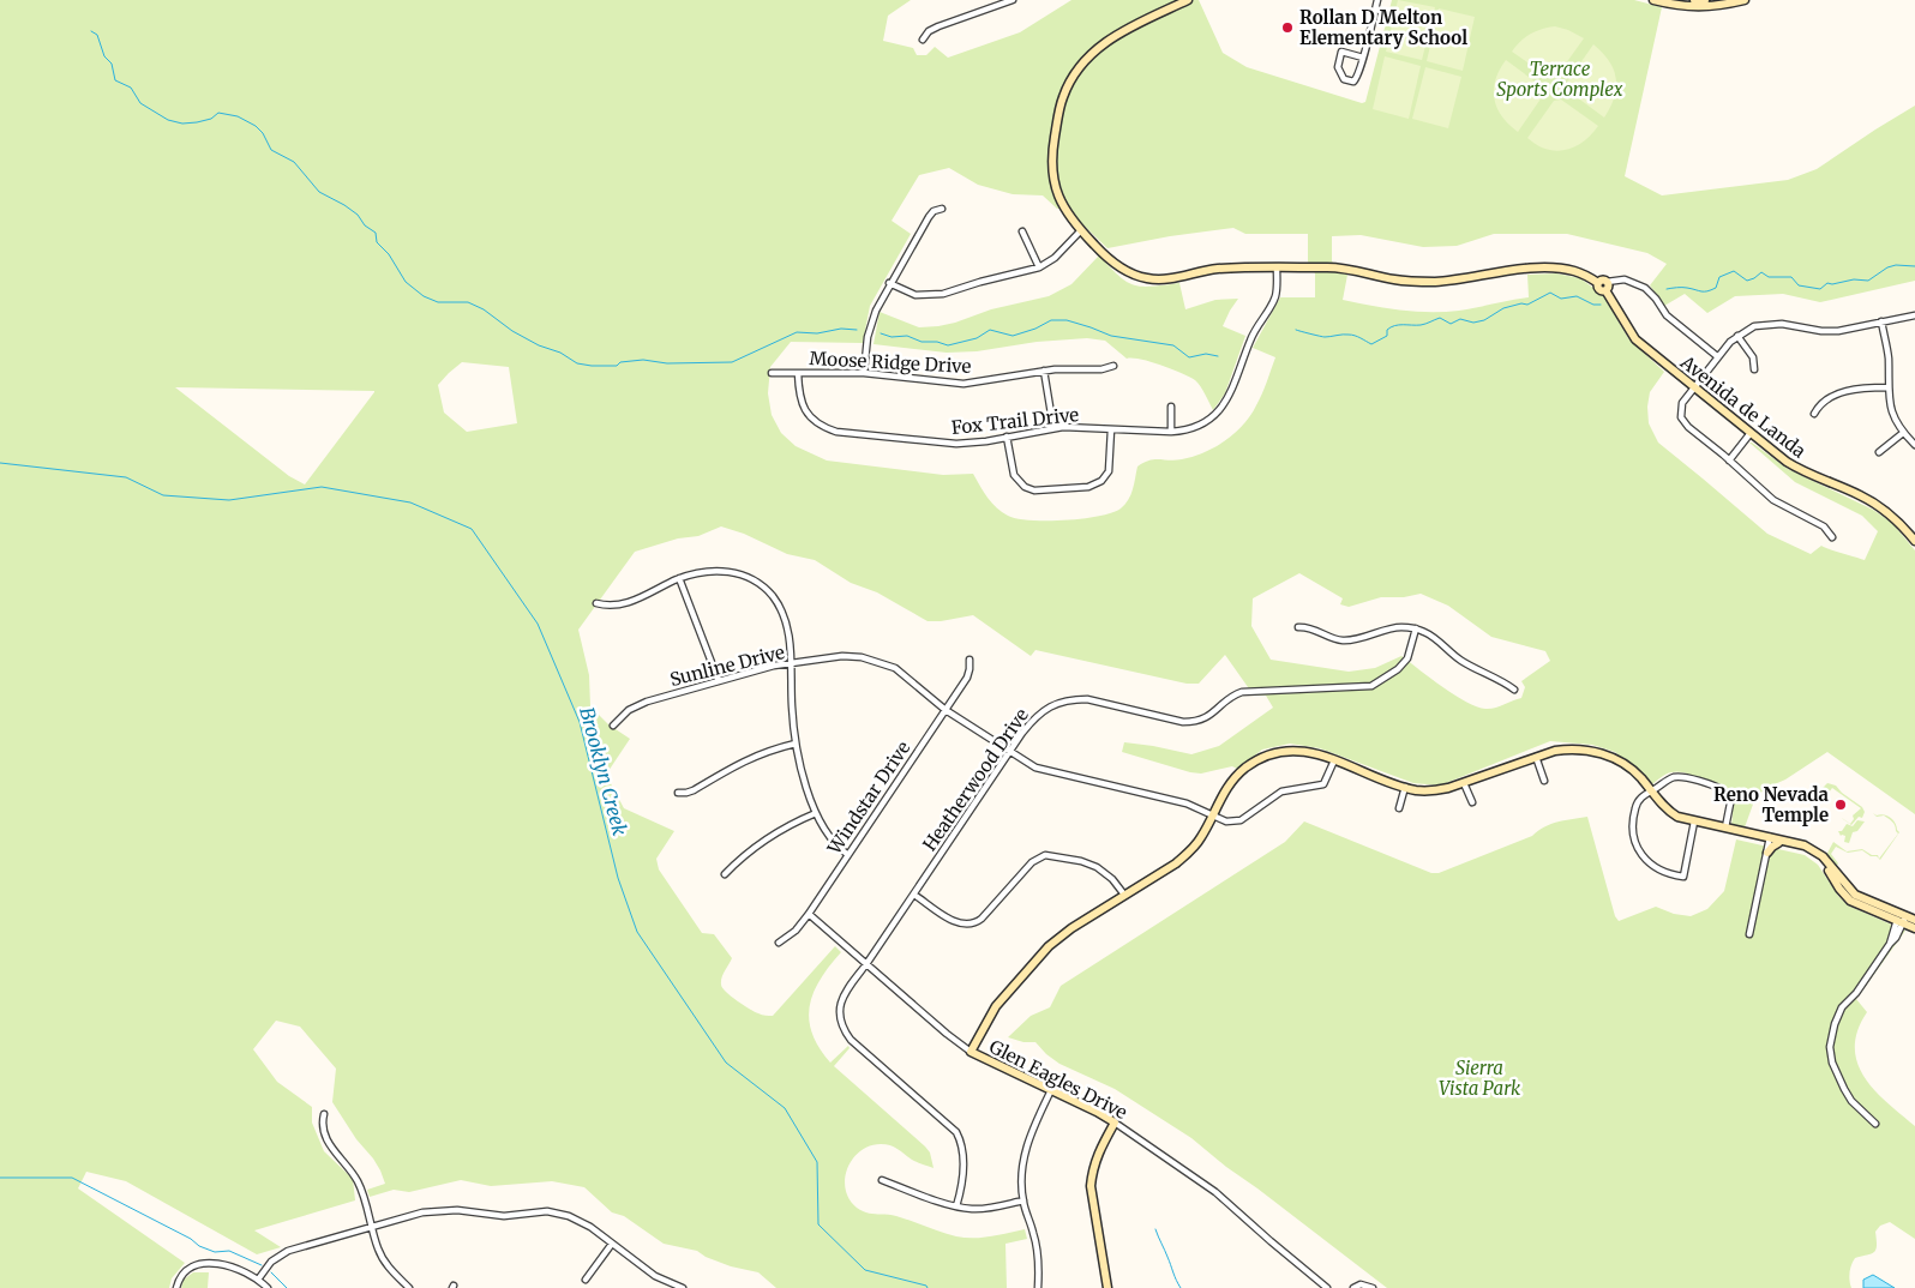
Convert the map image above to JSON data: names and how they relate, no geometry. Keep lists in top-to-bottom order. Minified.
{"streets":{"street":["Moose Ridge Drive","Avenida de Landa","Fox Trail Drive","Sunline Drive","Heatherwood Drive","Windstar Drive","Glen Eagles Drive"]},"crossings":[["Moose Ridge Drive","Fox Trail Drive"],["Sunline Drive","Heatherwood Drive"],["Sunline Drive","Windstar Drive"],["Heatherwood Drive","Glen Eagles Drive"],["Windstar Drive","Glen Eagles Drive"]],"water":["Brooklyn Creek"],"parks":["Terrace Sports Complex","Sierra Vista Park"],"places":["Rollan D Melton Elementary School","Reno Nevada Temple"]}
